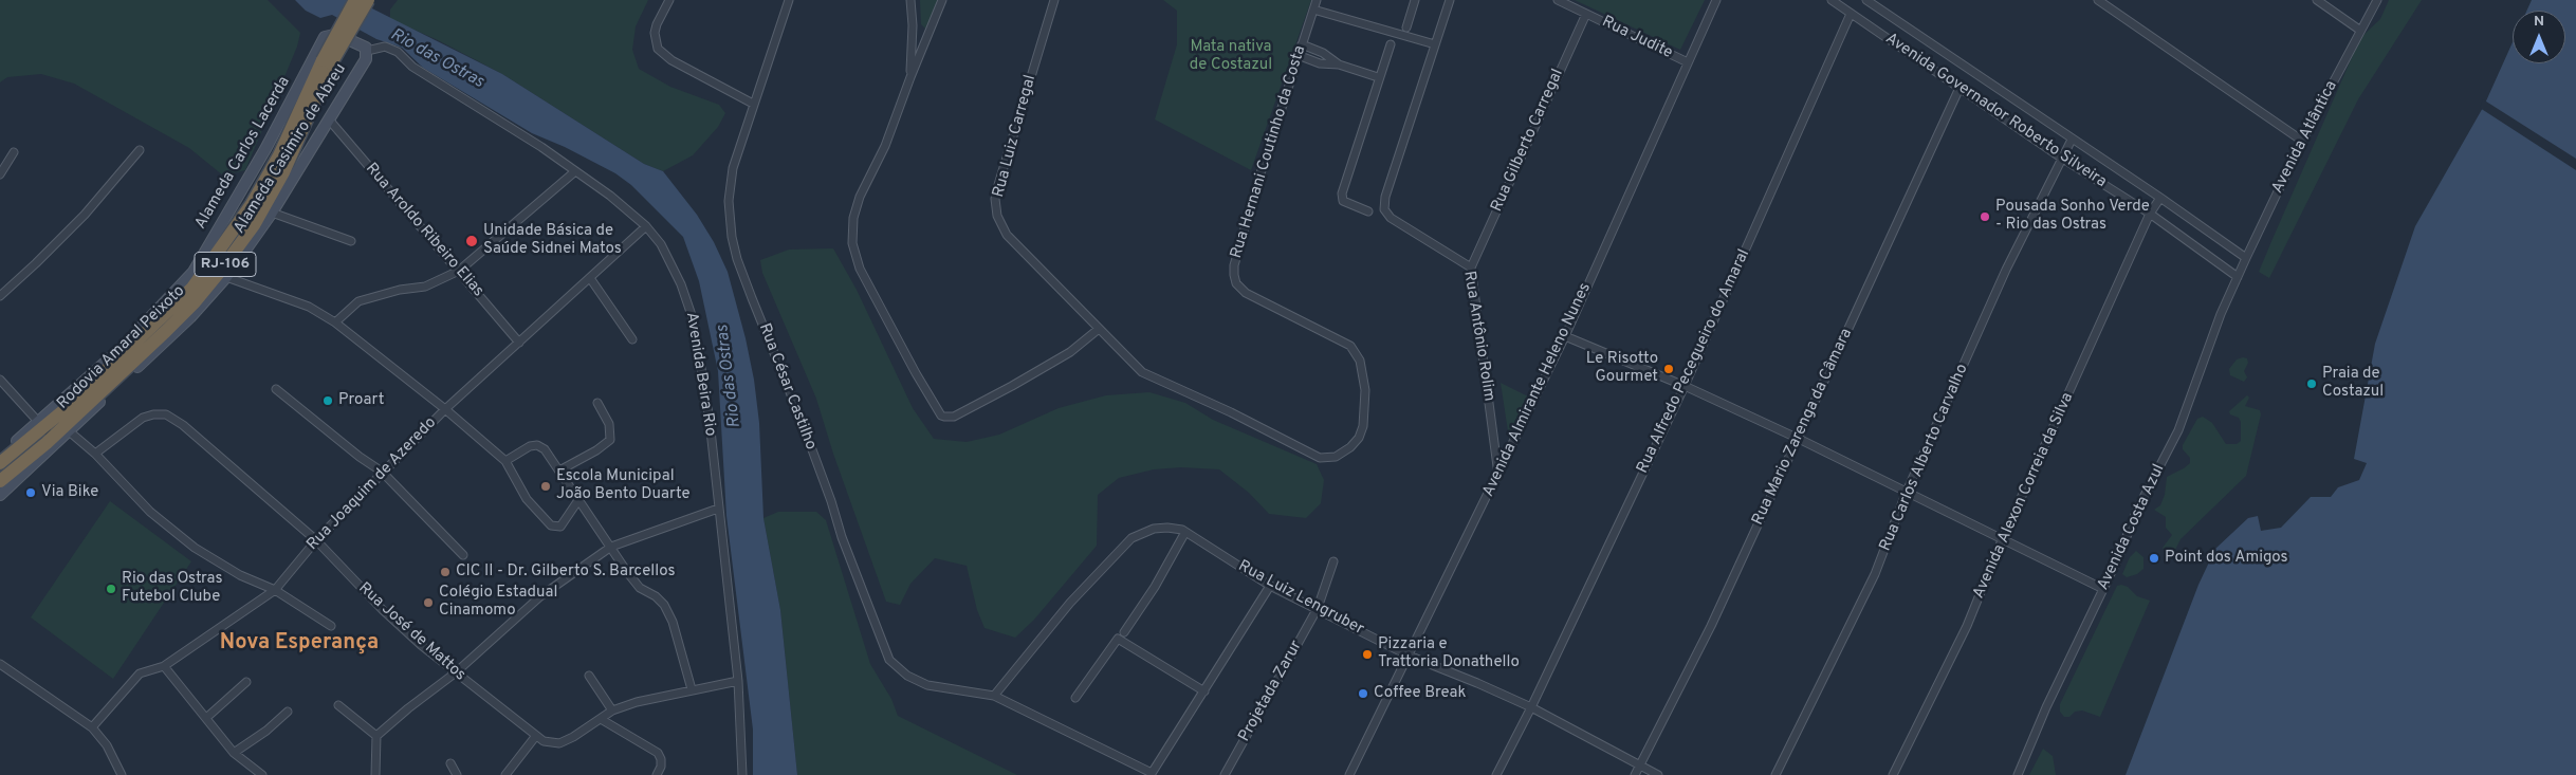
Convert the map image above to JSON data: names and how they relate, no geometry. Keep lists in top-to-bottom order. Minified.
{"streets":{"highway":["RJ-106","Rodovia Amaral Peixoto"],"main road":["Alameda Casimiro de Abreu","Alameda Carlos Lacerda"],"street":["Rua Judite","Avenida Governador Roberto Silveira","Rua Luiz Carregal","Avenida Atlântica","Rua Gilberto Carregal","Rua Hernani Coutinho da Costa","Rua Aroldo Ribeiro Elias","Rua Antônio Rolim","Rua Alfredo Pecegueiro do Amaral","Avenida Beira Rio","Rua César Castilho","Avenida Almirante Heleno Nunes","Rua Mario Zarenga da Câmara","Rua Carlos Alberto Carvalho","Rua Joaquim de Azeredo","Avenida Alexon Correia da Silva","Avenida Costa Azul","Rua Luiz Lengruber","Rua José de Mattos","Projetada Zarur"]},"crossings":[["Rua Judite","Rua Gilberto Carregal"],["Rua Judite","Avenida Almirante Heleno Nunes"],["Avenida Governador Roberto Silveira","Avenida Atlântica"],["Avenida Governador Roberto Silveira","Rua Alfredo Pecegueiro do Amaral"],["Avenida Governador Roberto Silveira","Rua Mario Zarenga da Câmara"],["Avenida Governador Roberto Silveira","Rua Carlos Alberto Carvalho"],["Avenida Governador Roberto Silveira","Avenida Alexon Correia da Silva"],["Avenida Governador Roberto Silveira","Avenida Costa Azul"],["Rua Luiz Carregal","Rua Hernani Coutinho da Costa"],["Avenida Atlântica","Avenida Costa Azul"],["Rua Gilberto Carregal","Rua Antônio Rolim"],["Alameda Casimiro de Abreu","Alameda Carlos Lacerda"],["Alameda Casimiro de Abreu","Rua Aroldo Ribeiro Elias"],["Alameda Casimiro de Abreu","Rodovia Amaral Peixoto"],["Alameda Casimiro de Abreu","Avenida Beira Rio"],["Alameda Carlos Lacerda","Rodovia Amaral Peixoto"],["Alameda Carlos Lacerda","Avenida Beira Rio"],["Rua Aroldo Ribeiro Elias","Rua Joaquim de Azeredo"],["Rua Antônio Rolim","Avenida Almirante Heleno Nunes"],["Rua Alfredo Pecegueiro do Amaral","Rua Luiz Lengruber"],["Avenida Beira Rio","Rua Joaquim de Azeredo"],["Avenida Beira Rio","Rua José de Mattos"],["Rua César Castilho","Rua Luiz Lengruber"],["Avenida Almirante Heleno Nunes","Rua Luiz Lengruber"],["Rua Mario Zarenga da Câmara","Rua Luiz Lengruber"],["Rua Joaquim de Azeredo","Rua José de Mattos"],["Rua Luiz Lengruber","Projetada Zarur"]],"districts":["Nova Esperança"],"water":["Rio das Ostras"],"parks":["Mata nativa de Costazul"],"places":["Pousada Sonho Verde - Rio das Ostras","Unidade Básica de Saúde Sidnei Matos","Le Risotto Gourmet","Praia de Costazul","Proart","Escola Municipal João Bento Duarte","Via Bike","Point dos Amigos","CIC II - Dr. Gilberto S. Barcellos","Rio das Ostras Futebol Clube","Colégio Estadual Cinamomo","Pizzaria e Trattoria Donathello","Coffee Break"],"north":"top"}
